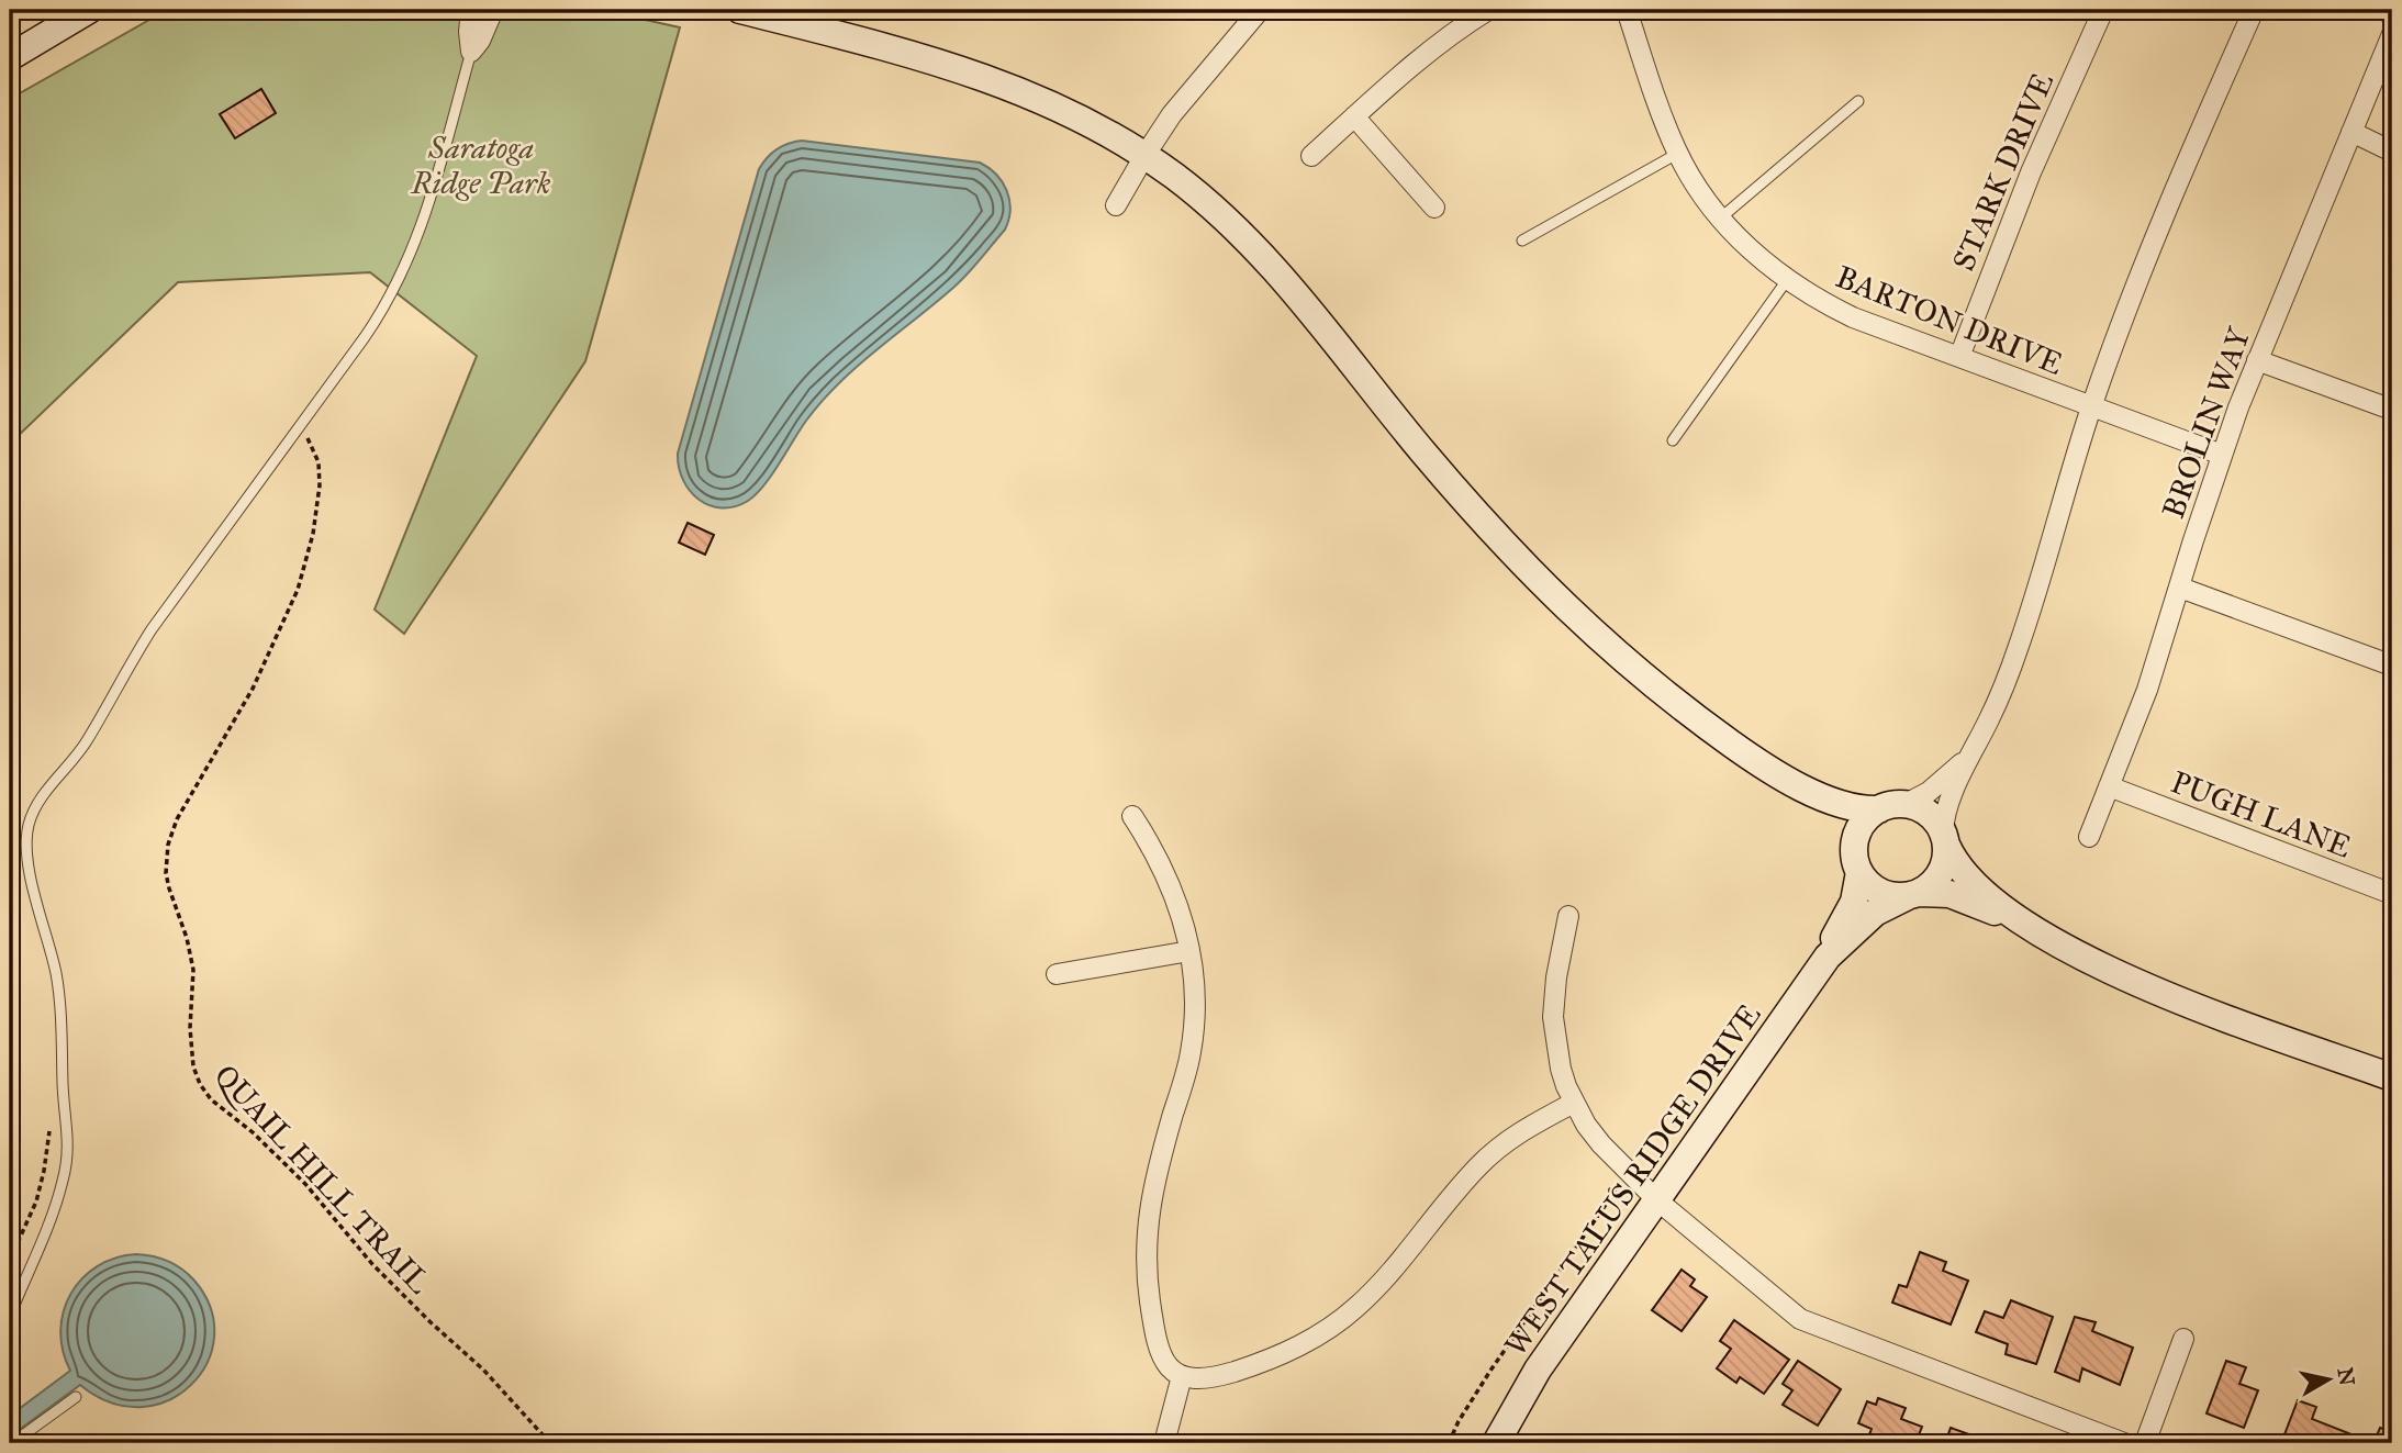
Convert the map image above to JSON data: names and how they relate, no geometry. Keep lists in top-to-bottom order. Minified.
{"streets":{"street":["STARK DRIVE","BARTON DRIVE","BROLIN WAY","PUGH LANE","WEST TALUS RIDGE DRIVE"],"path":["QUAIL HILL TRAIL"]},"crossings":[["STARK DRIVE","BARTON DRIVE"],["BARTON DRIVE","BROLIN WAY"],["BROLIN WAY","PUGH LANE"]],"parks":["Saratoga Ridge Park"],"north":"right"}
